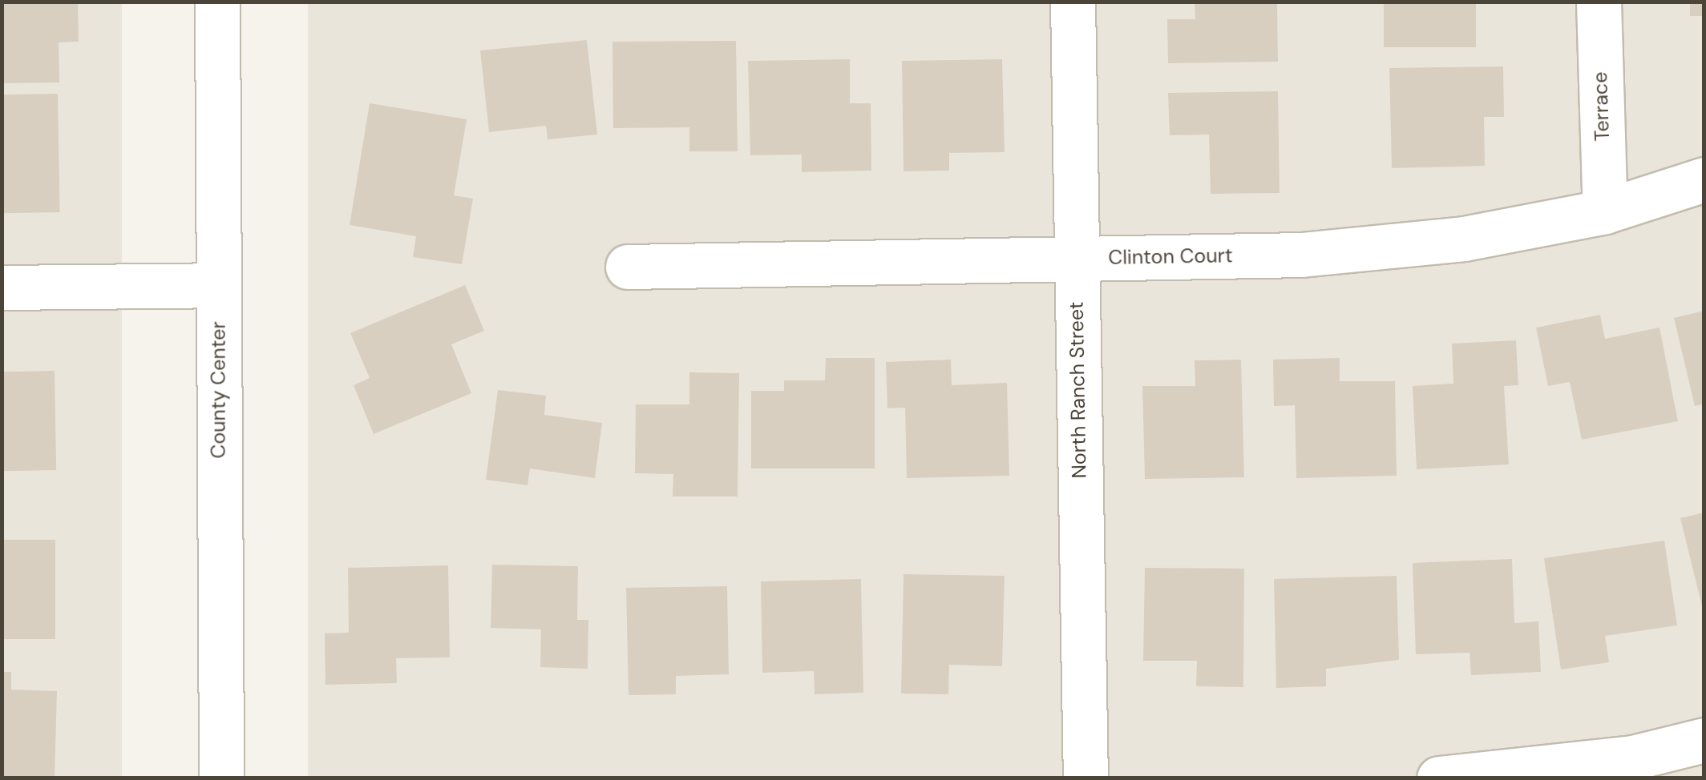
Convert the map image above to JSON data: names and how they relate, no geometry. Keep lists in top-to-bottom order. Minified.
{"streets":{"street":["Terrace","Clinton Court","County Center","North Ranch Street"]},"crossings":[["Terrace","Clinton Court"],["Clinton Court","North Ranch Street"]]}
